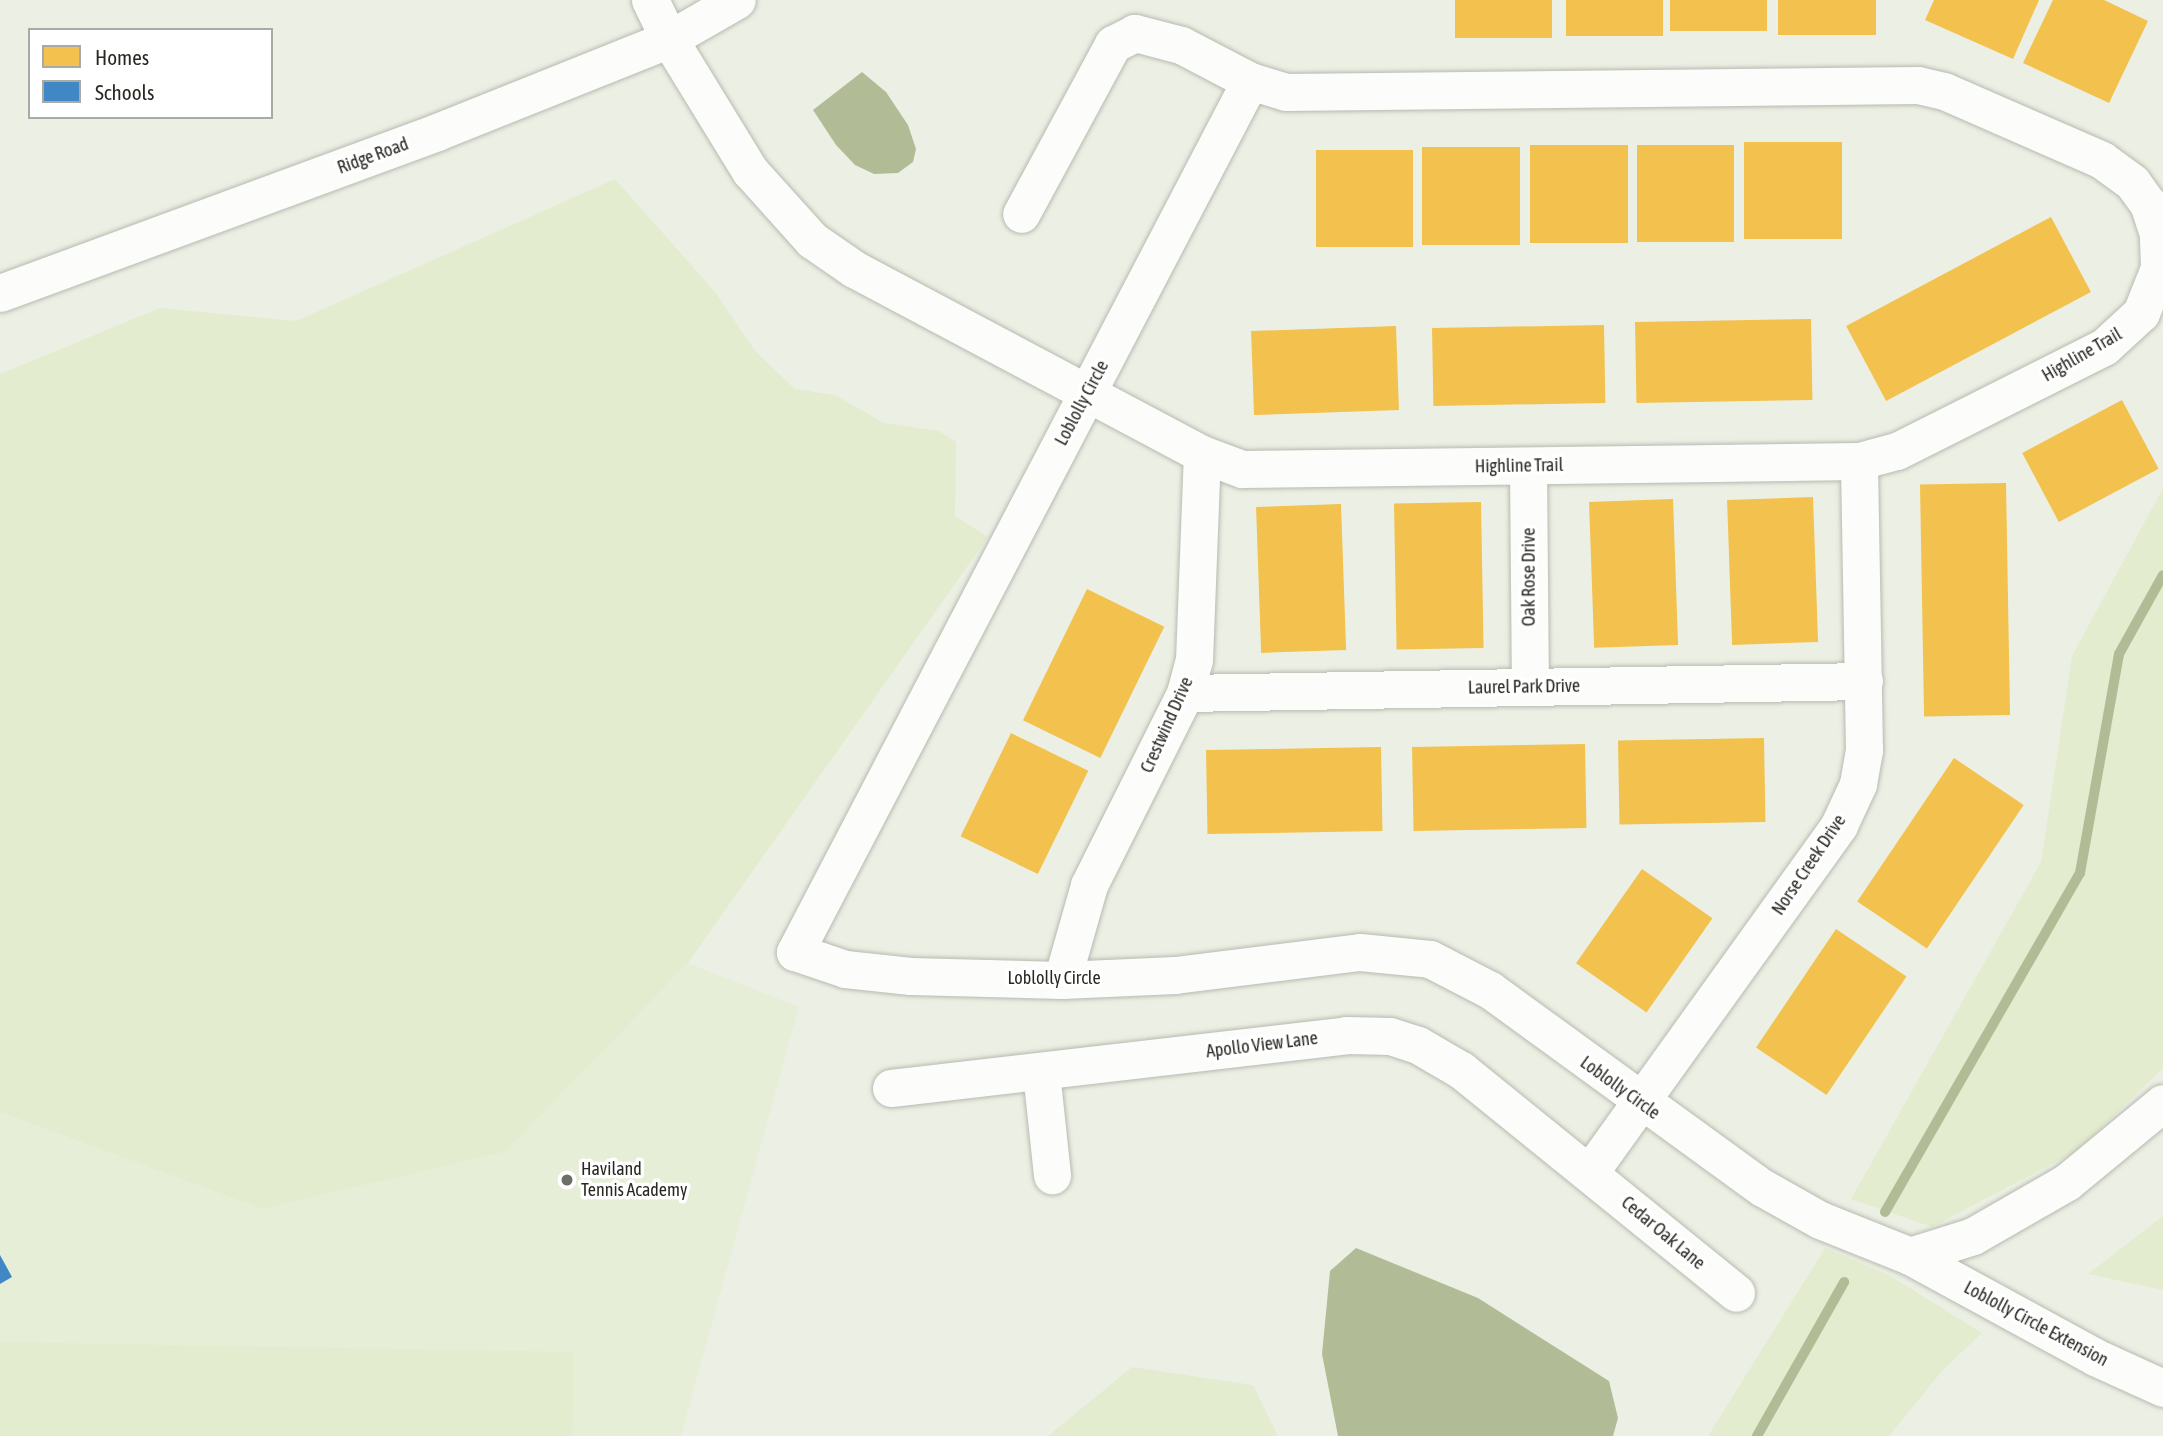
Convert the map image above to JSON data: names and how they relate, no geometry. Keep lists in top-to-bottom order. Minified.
{"streets":{"street":["Ridge Road","Highline Trail","Loblolly Circle","Oak Rose Drive","Laurel Park Drive","Crestwind Drive","Norse Creek Drive","Apollo View Lane","Cedar Oak Lane","Loblolly Circle Extension"]},"crossings":[["Ridge Road","Highline Trail"],["Highline Trail","Loblolly Circle"],["Highline Trail","Oak Rose Drive"],["Highline Trail","Crestwind Drive"],["Highline Trail","Norse Creek Drive"],["Loblolly Circle","Crestwind Drive"],["Loblolly Circle","Norse Creek Drive"],["Loblolly Circle","Loblolly Circle Extension"],["Oak Rose Drive","Laurel Park Drive"],["Laurel Park Drive","Crestwind Drive"],["Laurel Park Drive","Norse Creek Drive"],["Norse Creek Drive","Apollo View Lane"],["Norse Creek Drive","Cedar Oak Lane"],["Apollo View Lane","Cedar Oak Lane"]],"places":["Haviland Tennis Academy"],"legend":["Homes","Schools"]}
